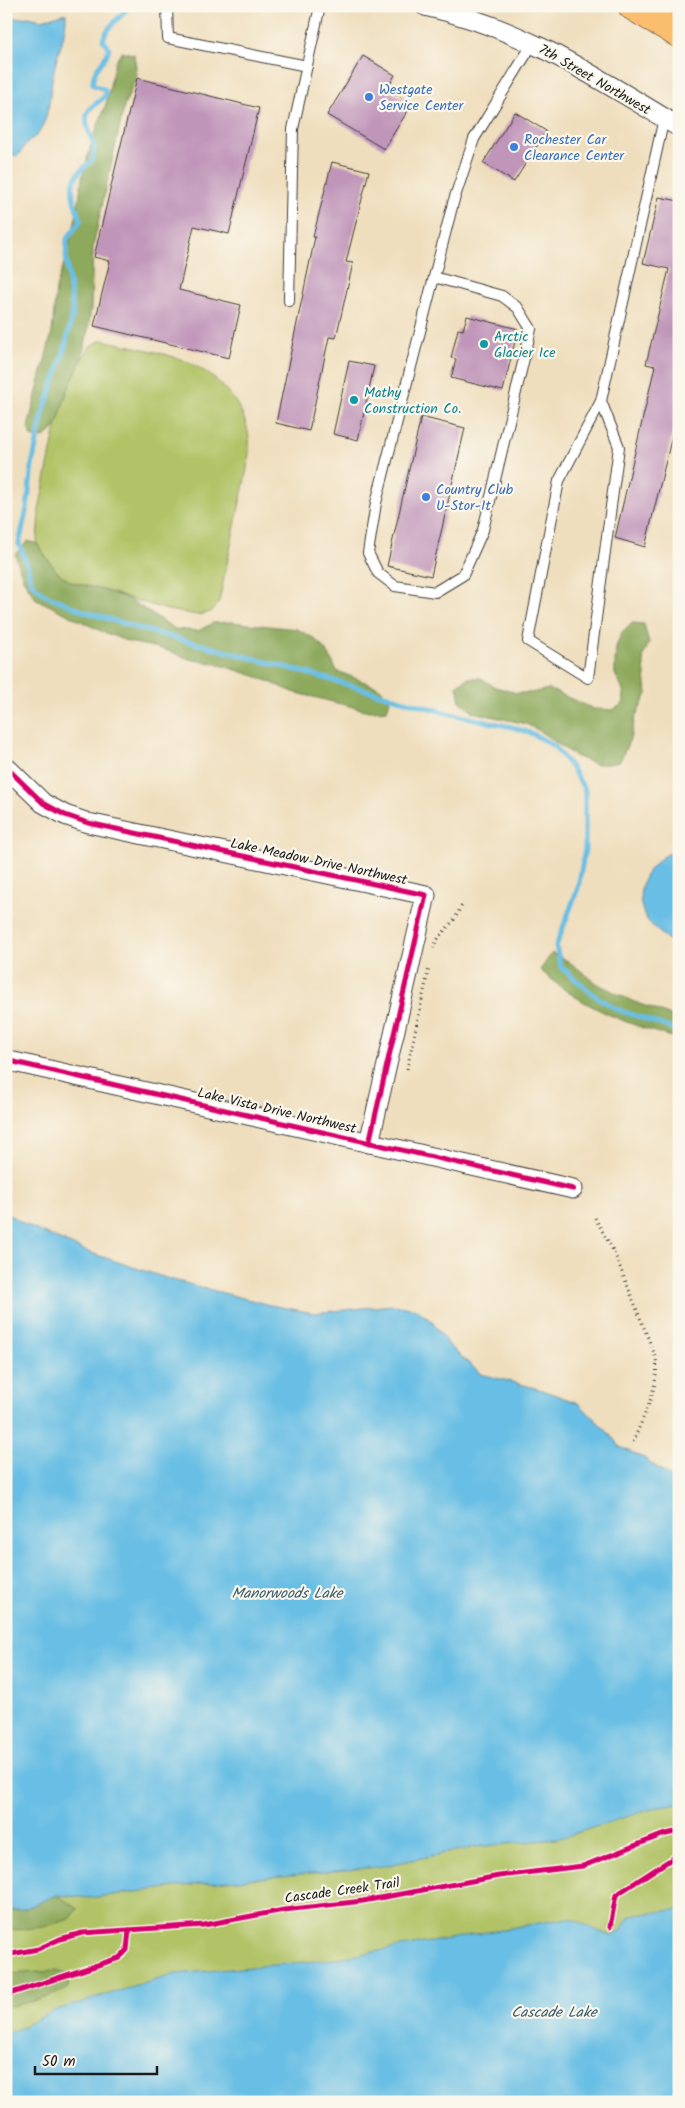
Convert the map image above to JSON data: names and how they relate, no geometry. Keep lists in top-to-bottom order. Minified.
{"streets":{"street":["7th Street Northwest","Lake Meadow Drive Northwest","Lake Vista Drive Northwest"],"cycle path":["Cascade Creek Trail"]},"crossings":[["Lake Meadow Drive Northwest","Lake Vista Drive Northwest"]],"water":["Manorwoods Lake","Cascade Lake"],"places":["Westgate Service Center","Rochester Car Clearance Center","Arctic Glacier Ice","Mathy Construction Co.","Country Club U-Stor-It"],"scale_bar":"50 m"}
